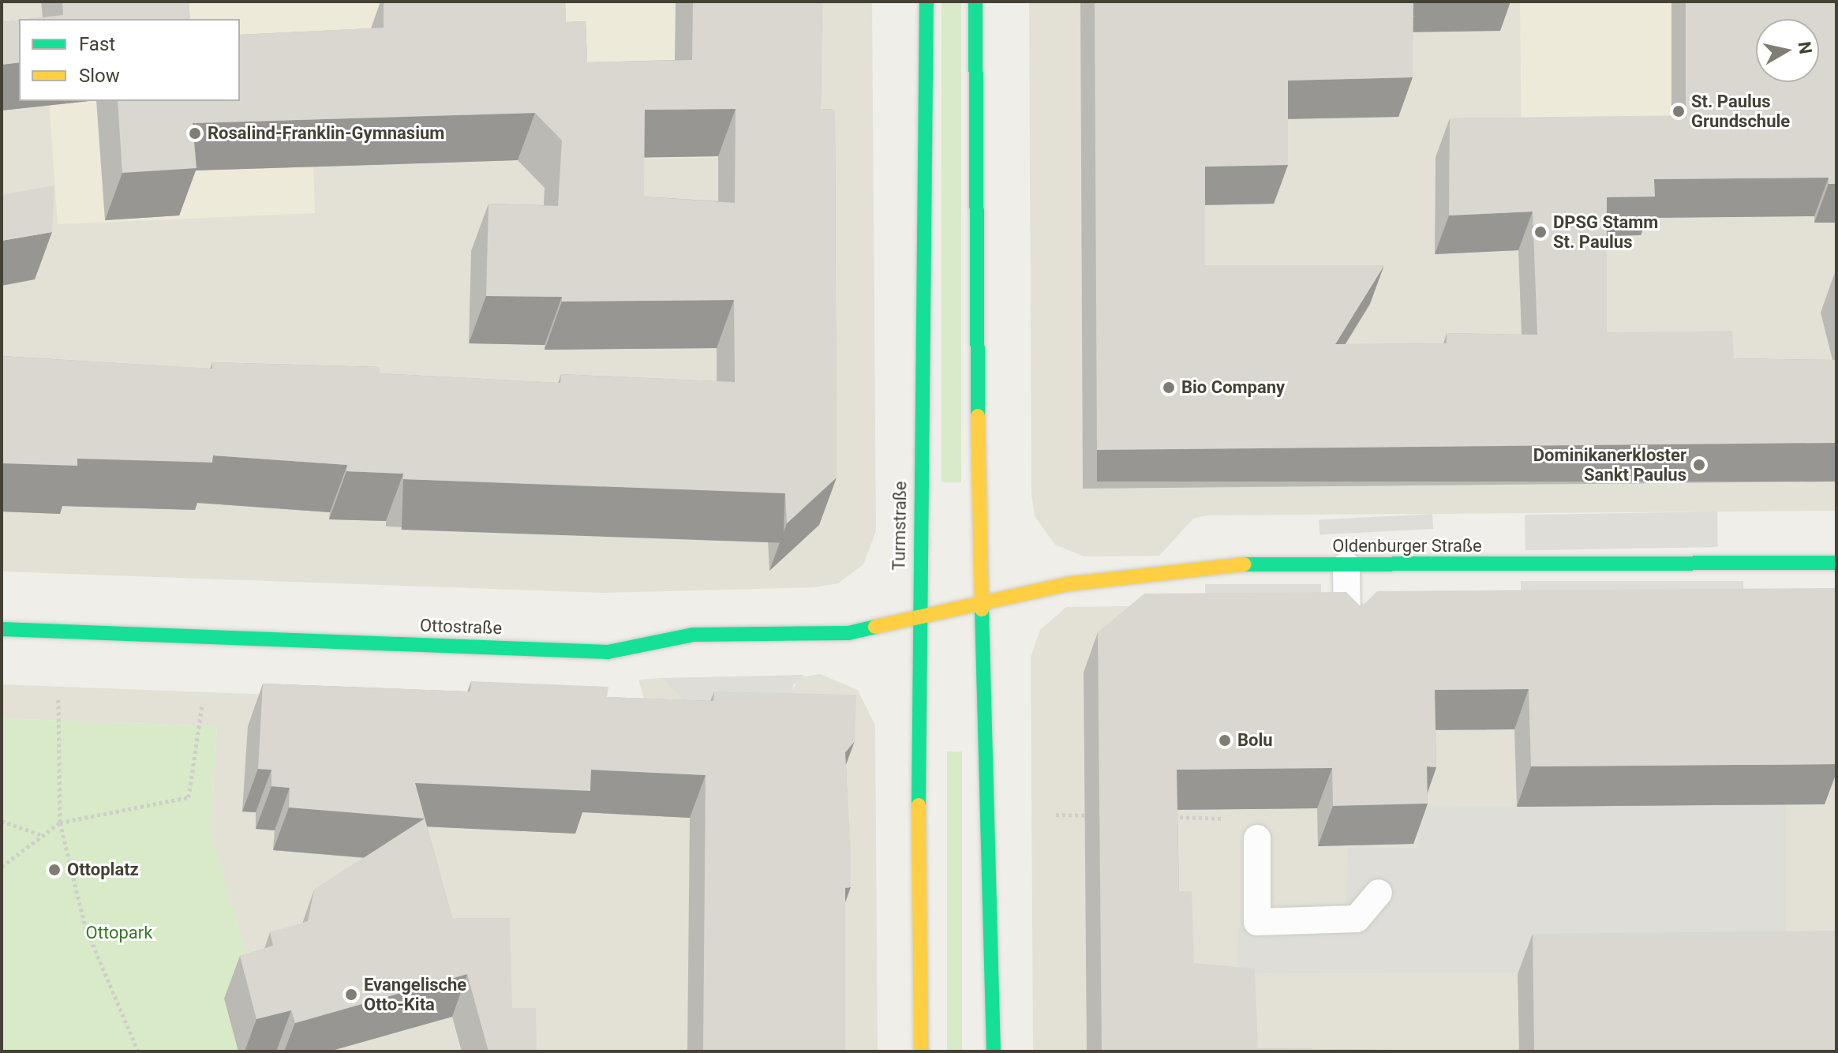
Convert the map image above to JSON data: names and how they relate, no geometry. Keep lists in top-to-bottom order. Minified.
{"streets":{"main road":["Turmstraße","Oldenburger Straße","Ottostraße"]},"crossings":[["Turmstraße","Oldenburger Straße"],["Turmstraße","Ottostraße"],["Oldenburger Straße","Ottostraße"]],"parks":["Ottopark"],"places":["St. Paulus Grundschule","Rosalind-Franklin-Gymnasium","DPSG Stamm St. Paulus","Bio Company","Dominikanerkloster Sankt Paulus","Bolu","Ottoplatz","Evangelische Otto-Kita"],"legend":["Fast","Slow"],"north":"right"}
